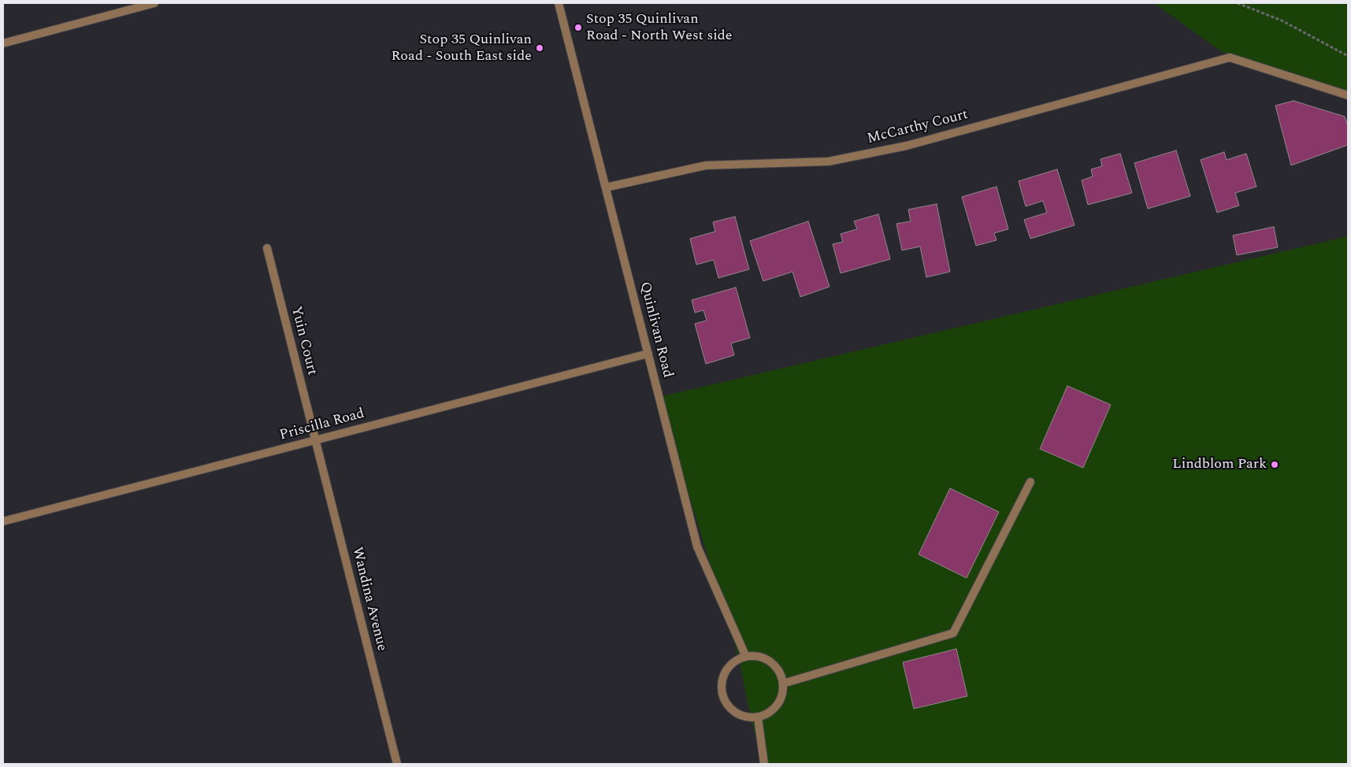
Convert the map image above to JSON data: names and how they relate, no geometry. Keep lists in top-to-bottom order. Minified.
{"streets":{"street":["McCarthy Court","Quinlivan Road","Yuin Court","Priscilla Road","Wandina Avenue"]},"crossings":[["McCarthy Court","Quinlivan Road"],["Quinlivan Road","Priscilla Road"],["Yuin Court","Priscilla Road"],["Yuin Court","Wandina Avenue"],["Priscilla Road","Wandina Avenue"]],"places":["Stop 35 Quinlivan Road - North West side","Stop 35 Quinlivan Road - South East side","Lindblom Park"]}
